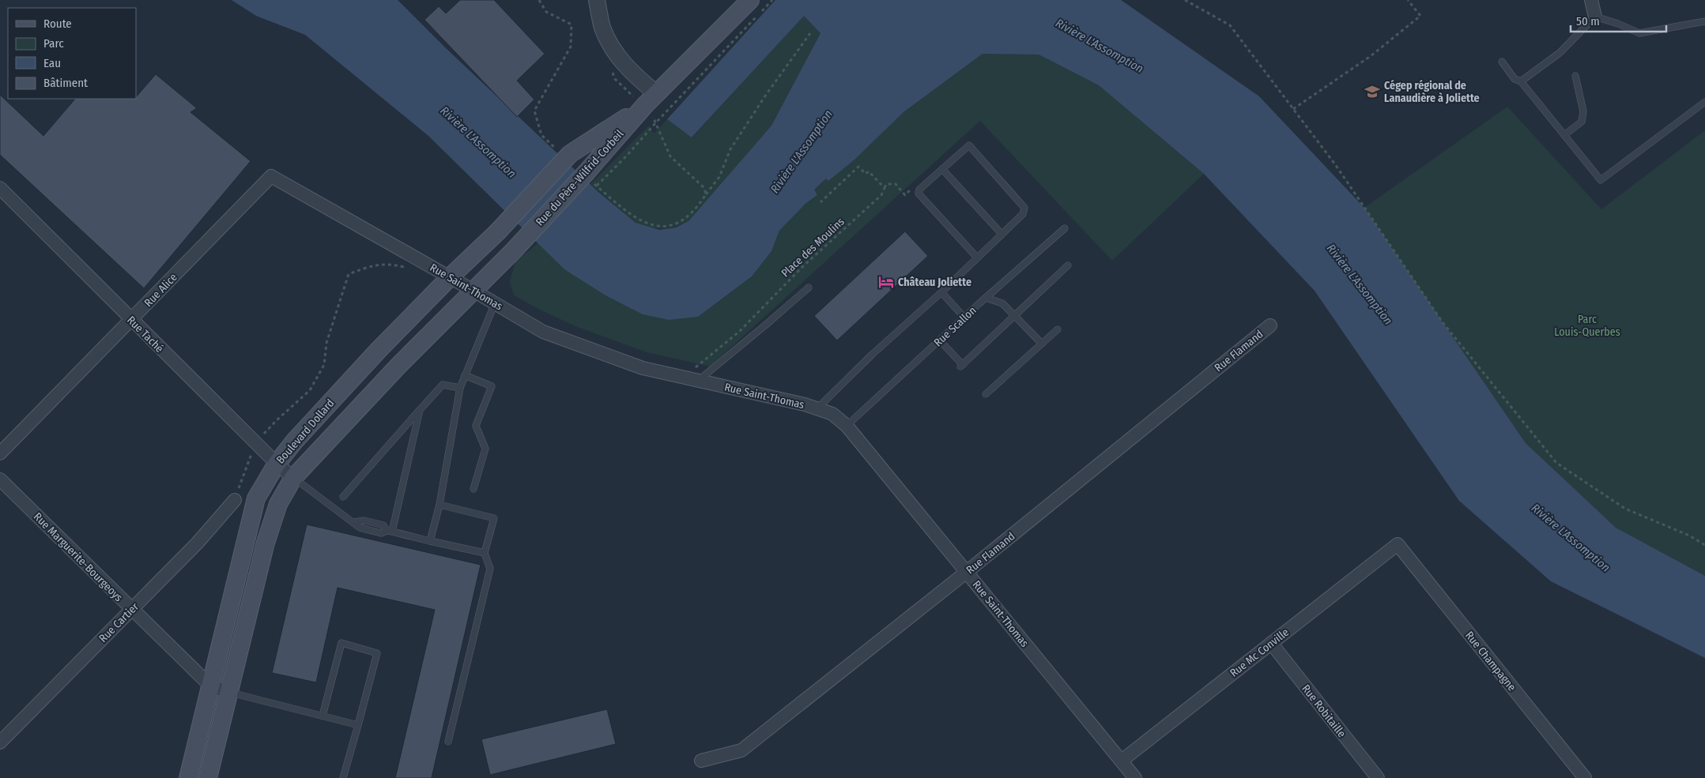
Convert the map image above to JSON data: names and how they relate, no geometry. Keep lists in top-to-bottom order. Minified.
{"streets":{"main road":["Rue du Père-Wilfrid-Corbeil","Boulevard Dollard"],"street":["Rue Saint-Thomas","Rue Alice","Rue Taché","Rue Flamand","Rue Marguerite-Bourgeoys","Rue Cartier","Rue Mc Conville","Rue Champagne","Rue Robitaille"],"lane":["Rue Scallon"],"path":["Place des Moulins"]},"crossings":[["Rue du Père-Wilfrid-Corbeil","Boulevard Dollard"],["Place des Moulins","Rue Saint-Thomas"],["Rue Saint-Thomas","Rue Alice"],["Rue Saint-Thomas","Rue Scallon"],["Rue Saint-Thomas","Rue Flamand"],["Rue Saint-Thomas","Boulevard Dollard"],["Rue Saint-Thomas","Rue Mc Conville"],["Rue Alice","Rue Taché"],["Rue Taché","Boulevard Dollard"],["Boulevard Dollard","Rue Marguerite-Bourgeoys"],["Rue Marguerite-Bourgeoys","Rue Cartier"],["Rue Mc Conville","Rue Champagne"],["Rue Mc Conville","Rue Robitaille"]],"water":["Rivière L'Assomption"],"parks":["Parc Louis-Querbes"],"places":{"school or university":["Cégep régional de Lanaudière à Joliette"],"hotel":["Château Joliette"]},"legend":["Route","Parc","Eau","Bâtiment"],"scale_bar":"50 m"}
